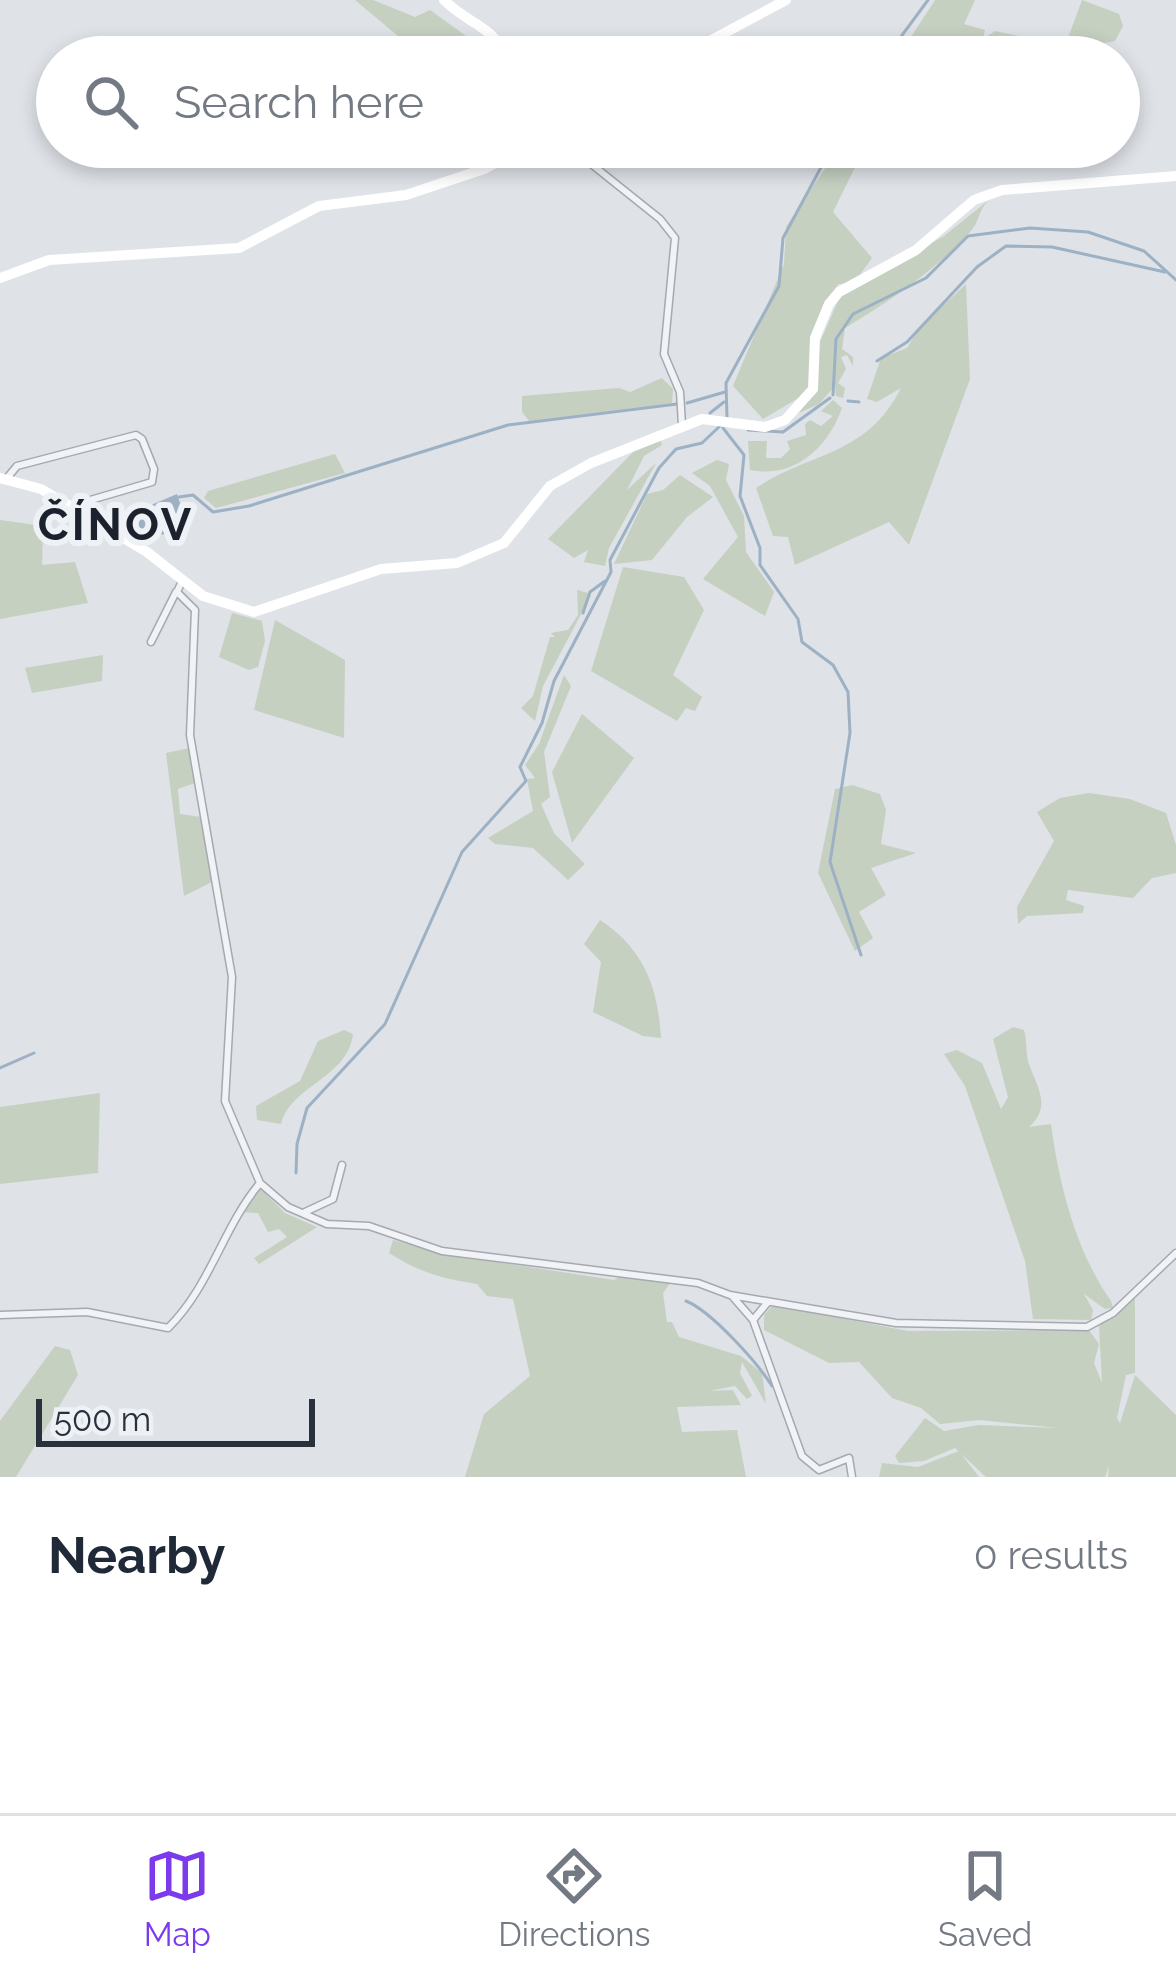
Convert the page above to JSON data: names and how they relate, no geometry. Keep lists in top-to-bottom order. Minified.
{"districts":["ČÍNOV"],"scale_bar":"500 m","page":{"search":"Search here","scale":"500 m","heading":["Nearby","0 results"],"nav":["Map","Directions","Saved"]}}
